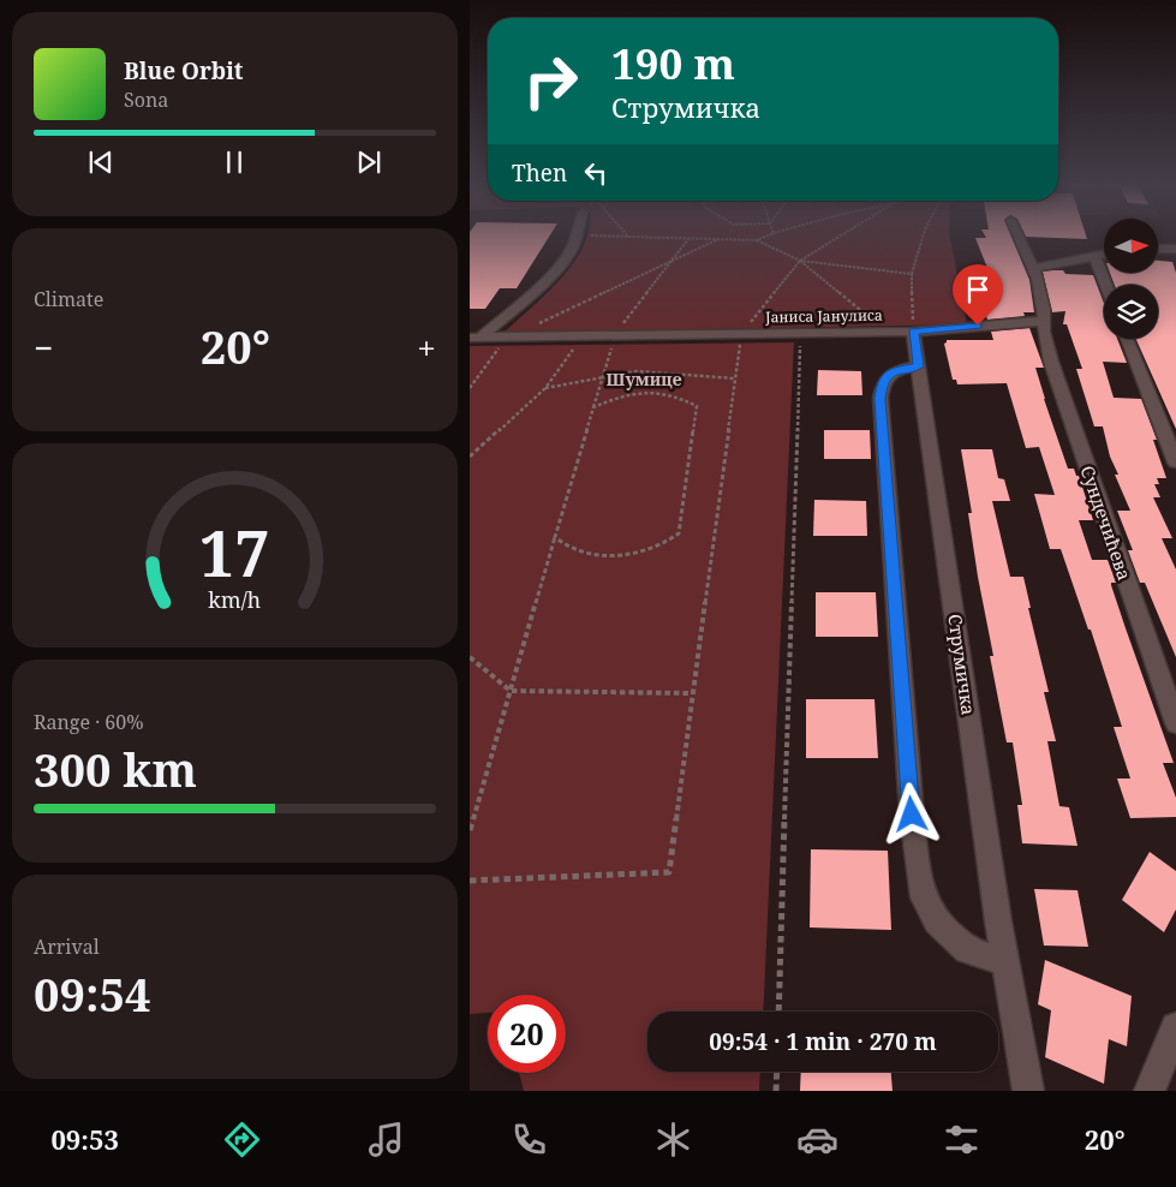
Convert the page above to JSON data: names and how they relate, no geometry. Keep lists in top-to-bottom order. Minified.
{"streets":{"street":["Јаниса Јанулиса","Сундечићева","Струмичка"]},"crossings":[["Јаниса Јанулиса","Сундечићева"],["Јаниса Јанулиса","Струмичка"]],"districts":["Шумице"],"north":"right","page":{"turn":["190 m","Струмичка"],"song":["Blue Orbit","Sona"],"then":"Then","tile":["Climate",["Range · 60%","300 km"],["Arrival","09:54"]],"heat":["−","20°","+"],"limit":"20","trip":"09:54 · 1 min · 270 m","tabs":["09:53","20°"],"gauge":["17","km/h"]}}
